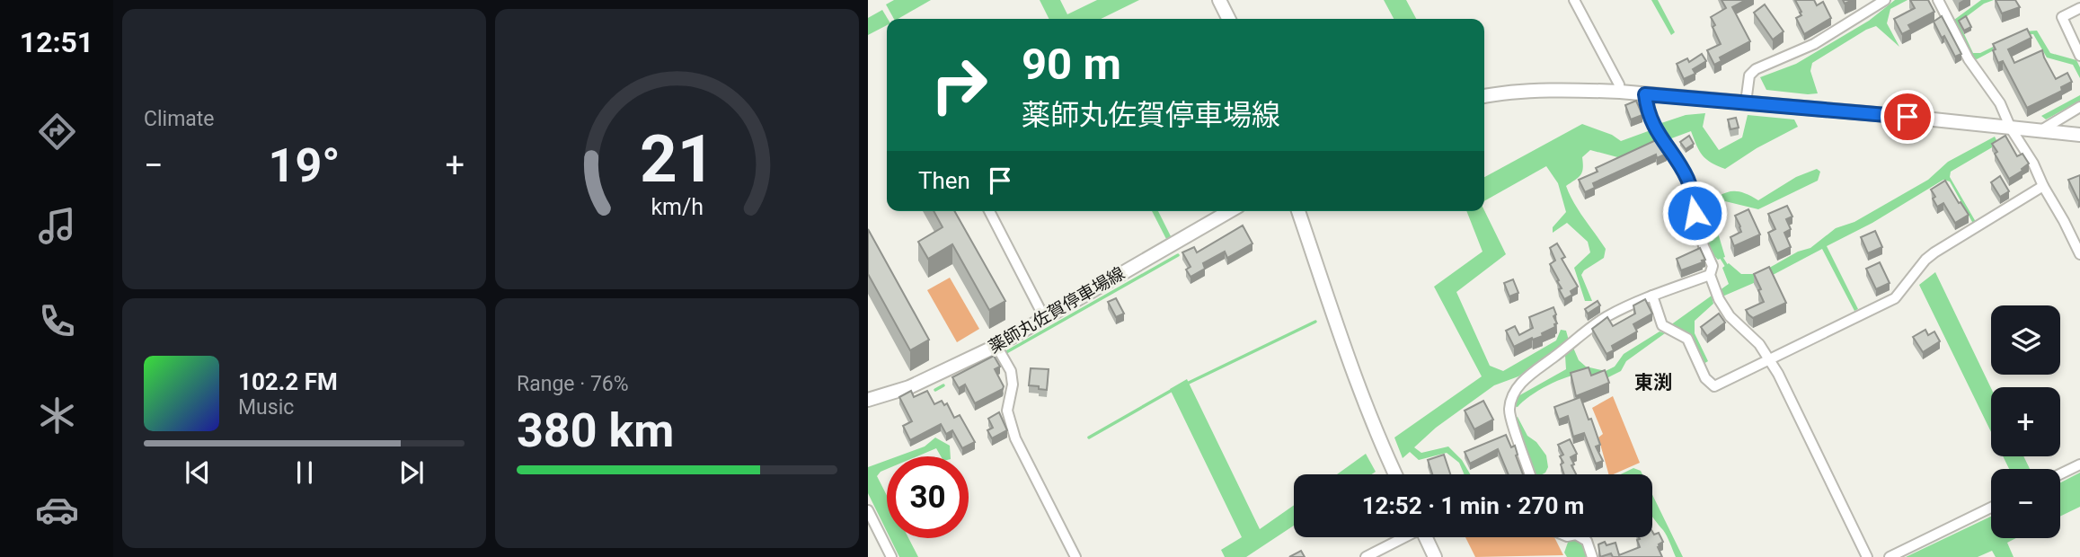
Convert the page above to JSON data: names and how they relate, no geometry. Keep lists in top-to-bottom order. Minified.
{"streets":{"main road":["薬師丸佐賀停車場線"]},"districts":["東渕"],"page":{"tabs":"12:51","tile":["Climate",["Range · 76%","380 km"]],"turn":["90 m","薬師丸佐賀停車場線"],"heat":["−","19°","+"],"then":"Then","map_buttons":["+","−"],"song":["102.2 FM","Music"],"limit":"30","trip":"12:52 · 1 min · 270 m","gauge":["21","km/h"]}}
